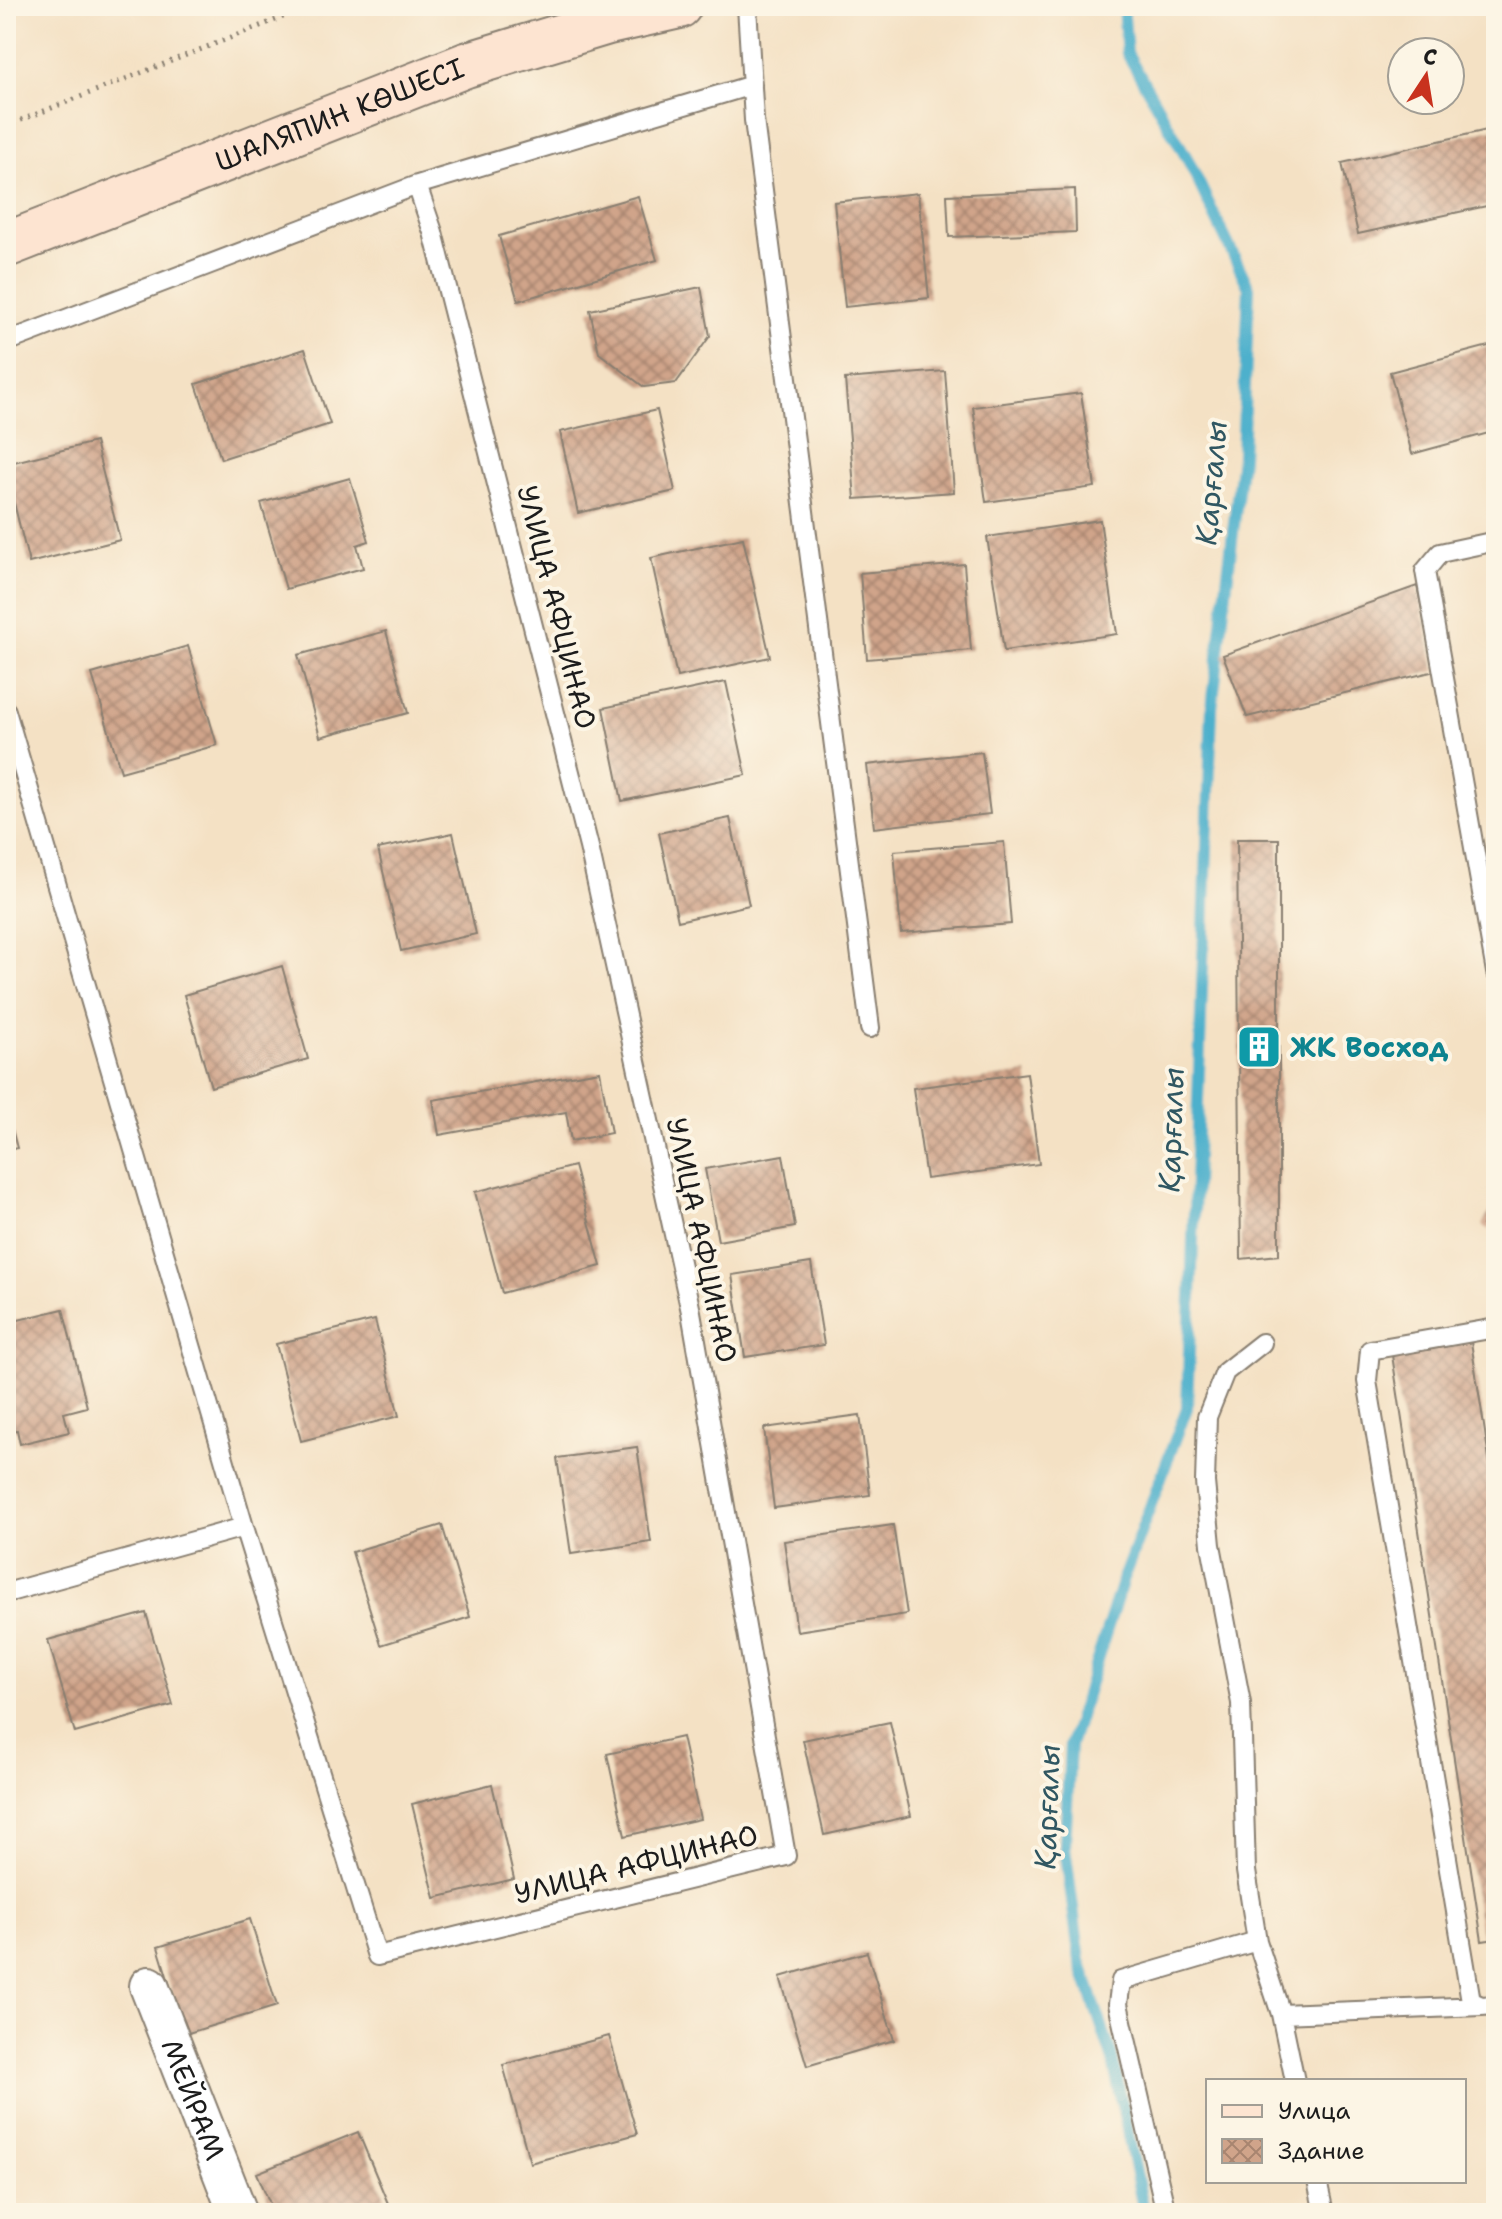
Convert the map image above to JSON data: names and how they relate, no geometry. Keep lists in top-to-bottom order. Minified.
{"streets":{"main road":["ШАЛЯПИН КӨШЕСІ"],"street":["МЕЙРАМ"],"lane":["УЛИЦА АФЦИНАО"]},"water":["Қарғалы"],"places":{"building":["ЖК Восход"]},"legend":["Улица","Здание"],"north":"top"}
